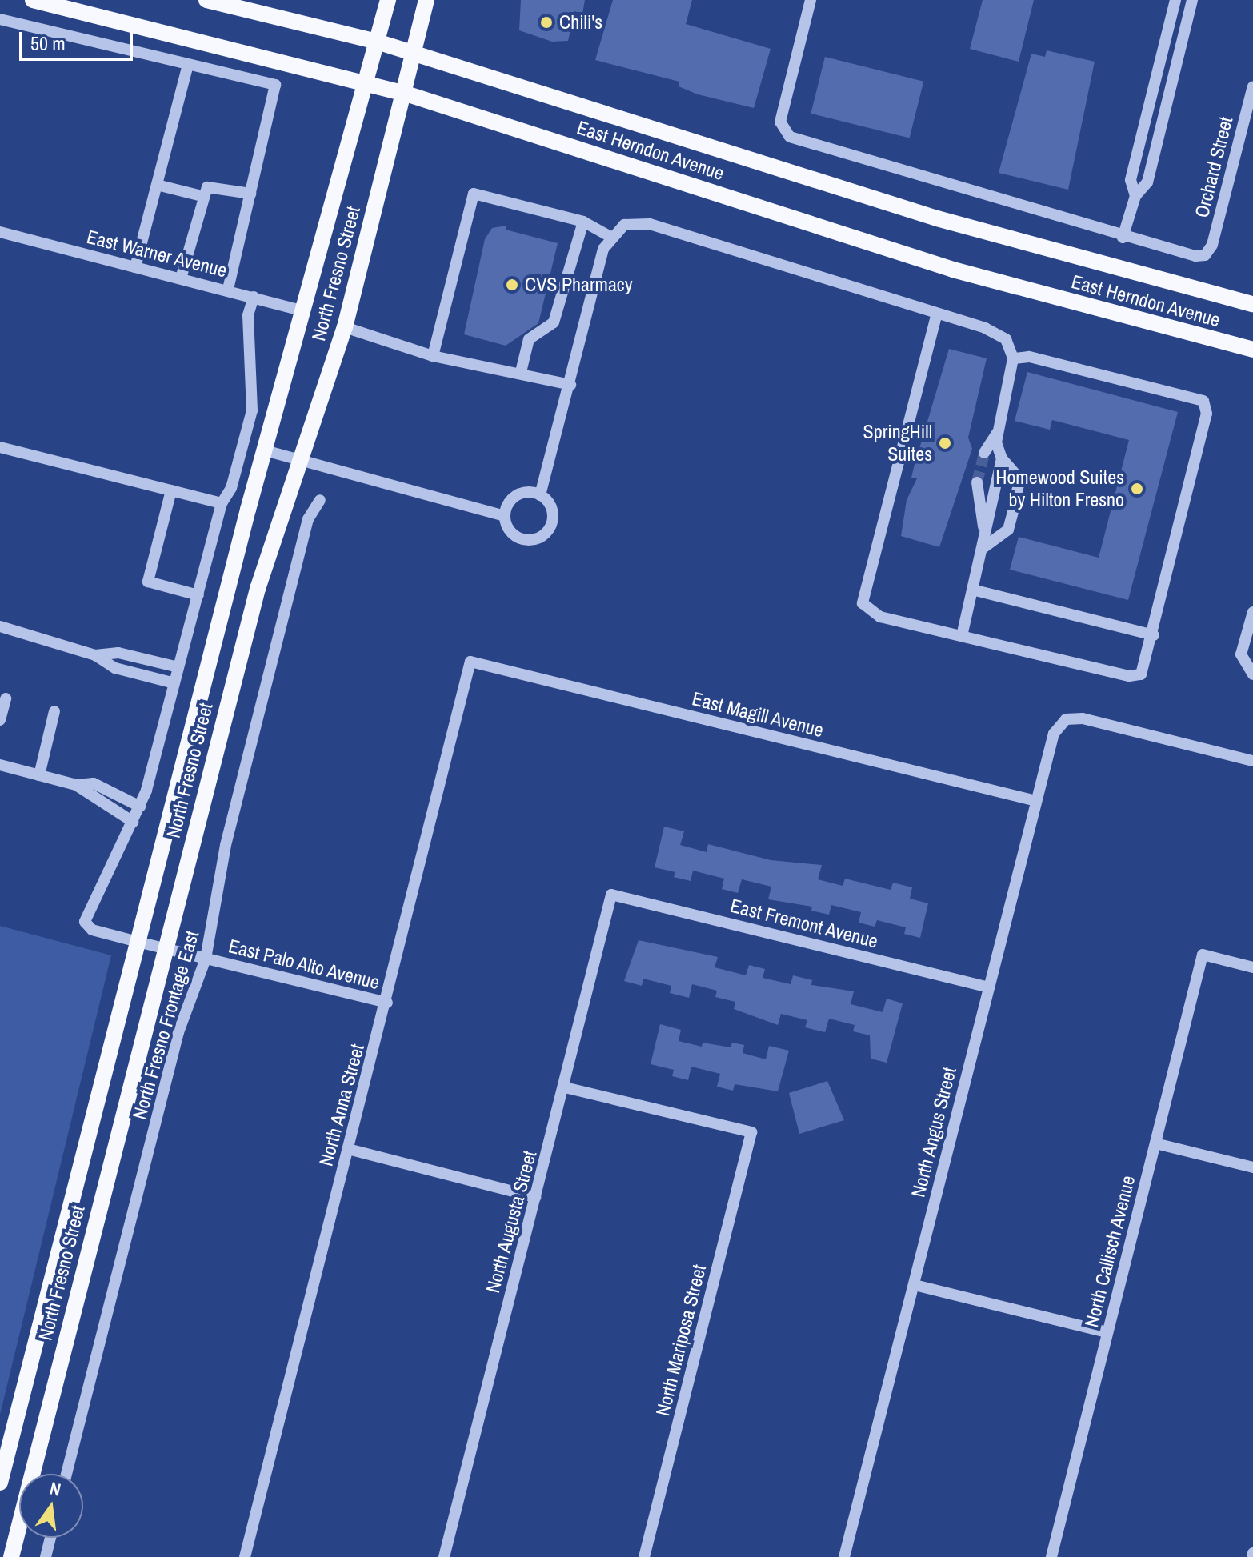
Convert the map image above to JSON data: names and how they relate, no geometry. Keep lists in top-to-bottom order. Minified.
{"streets":{"main road":["East Herndon Avenue","North Fresno Street"],"street":["Orchard Street","East Warner Avenue","East Magill Avenue","East Fremont Avenue","East Palo Alto Avenue","North Fresno Frontage East","North Anna Street","North Angus Street","North Augusta Street","North Callisch Avenue","North Mariposa Street"]},"crossings":[["East Herndon Avenue","North Fresno Street"],["East Warner Avenue","North Fresno Street"],["North Fresno Street","East Palo Alto Avenue"],["East Magill Avenue","North Anna Street"],["East Magill Avenue","North Angus Street"],["East Fremont Avenue","North Angus Street"],["East Fremont Avenue","North Augusta Street"],["East Palo Alto Avenue","North Fresno Frontage East"],["East Palo Alto Avenue","North Anna Street"],["North Augusta Street","North Mariposa Street"]],"places":["Chili's","CVS Pharmacy","SpringHill Suites","Homewood Suites by Hilton Fresno"],"scale_bar":"50 m","north":"top"}
